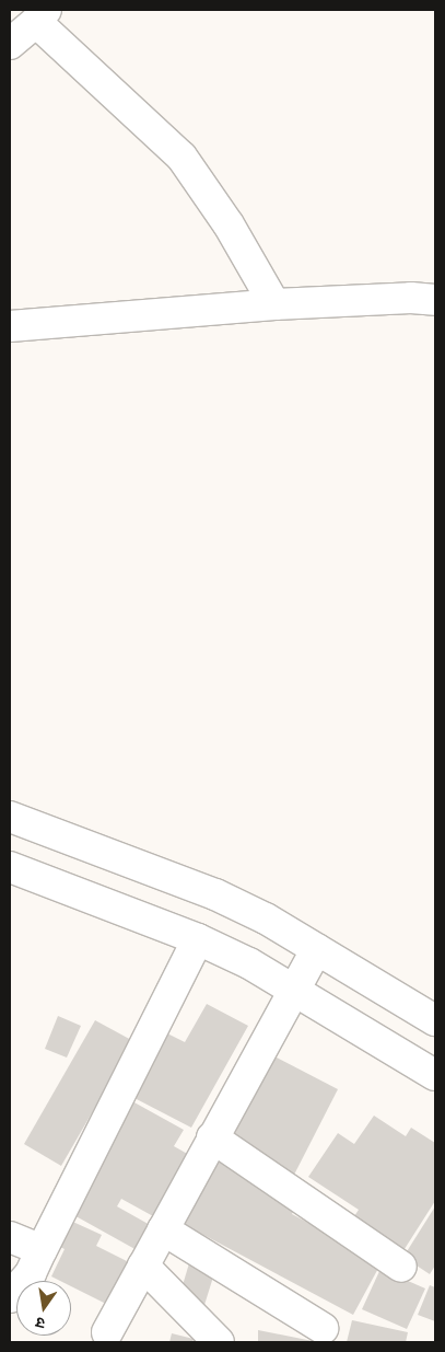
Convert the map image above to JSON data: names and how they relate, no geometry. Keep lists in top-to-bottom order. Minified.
{"north":"bottom"}
